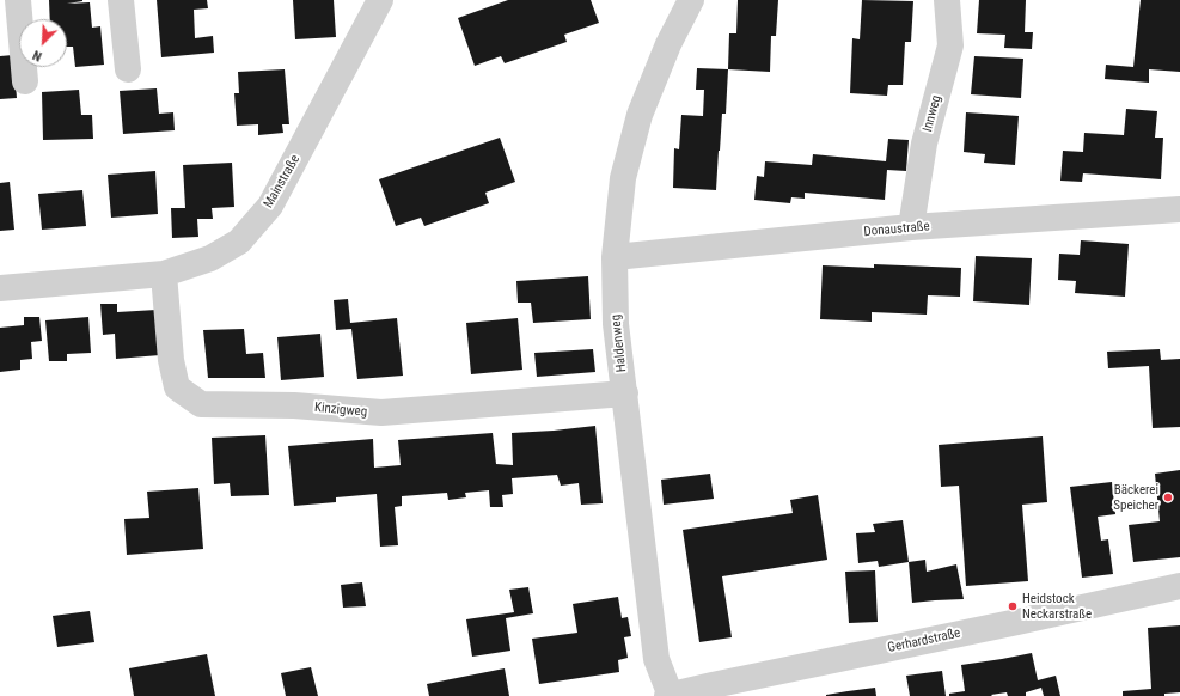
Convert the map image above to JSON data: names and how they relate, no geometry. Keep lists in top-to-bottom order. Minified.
{"streets":{"street":["Innweg","Mainstraße","Donaustraße","Haldenweg","Kinzigweg","Gerhardstraße"]},"crossings":[["Innweg","Donaustraße"],["Mainstraße","Kinzigweg"],["Donaustraße","Haldenweg"],["Haldenweg","Kinzigweg"],["Haldenweg","Gerhardstraße"]],"places":["Bäckerei Speicher","Heidstock Neckarstraße"],"north":"bottom left"}
